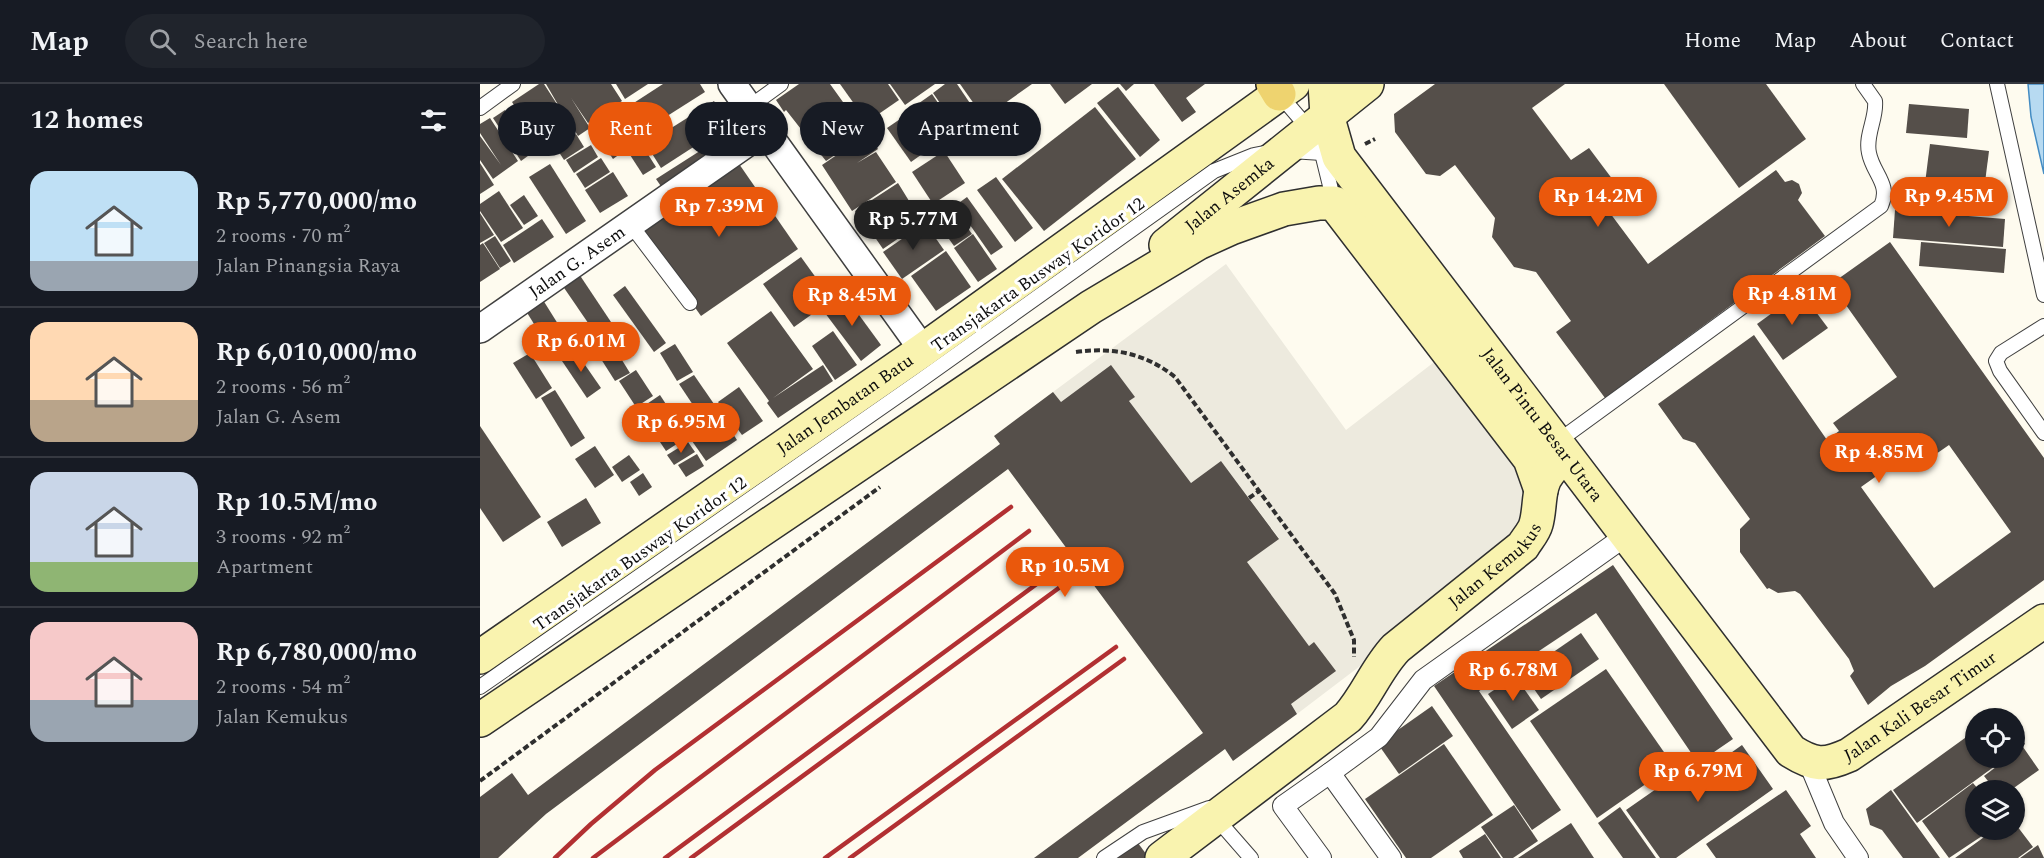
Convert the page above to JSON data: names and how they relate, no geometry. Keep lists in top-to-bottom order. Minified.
{"streets":{"main road":["Jalan Asemka","Jalan Jembatan Batu","Jalan Pintu Besar Utara","Jalan Kemukus","Jalan Kali Besar Timur"],"street":["Jalan G. Asem"],"lane":["Transjakarta Busway Koridor 12"]},"crossings":[["Jalan Asemka","Transjakarta Busway Koridor 12"],["Jalan Asemka","Jalan Pintu Besar Utara"],["Jalan Pintu Besar Utara","Jalan Kali Besar Timur"]],"page":{"header":"Map","search":"Search here","nav":["Home","Map","About","Contact"],"heading":"12 homes","chip":["Buy","Rent","Filters","New","Apartment"],"list":[{"name":"Rp 5,770,000/mo","note":"2 rooms · 70 m² · Jalan Pinangsia Raya"},{"name":"Rp 6,010,000/mo","note":"2 rooms · 56 m² · Jalan G. Asem"},{"name":"Rp 10.5M/mo","note":"3 rooms · 92 m² · Apartment"},{"name":"Rp 6,780,000/mo","note":"2 rooms · 54 m² · Jalan Kemukus"}],"price":["Rp 14.2M","Rp 9.45M","Rp 7.39M","Rp 5.77M","Rp 4.81M","Rp 8.45M","Rp 6.01M","Rp 6.95M","Rp 4.85M","Rp 10.5M","Rp 6.78M","Rp 6.79M"]}}
